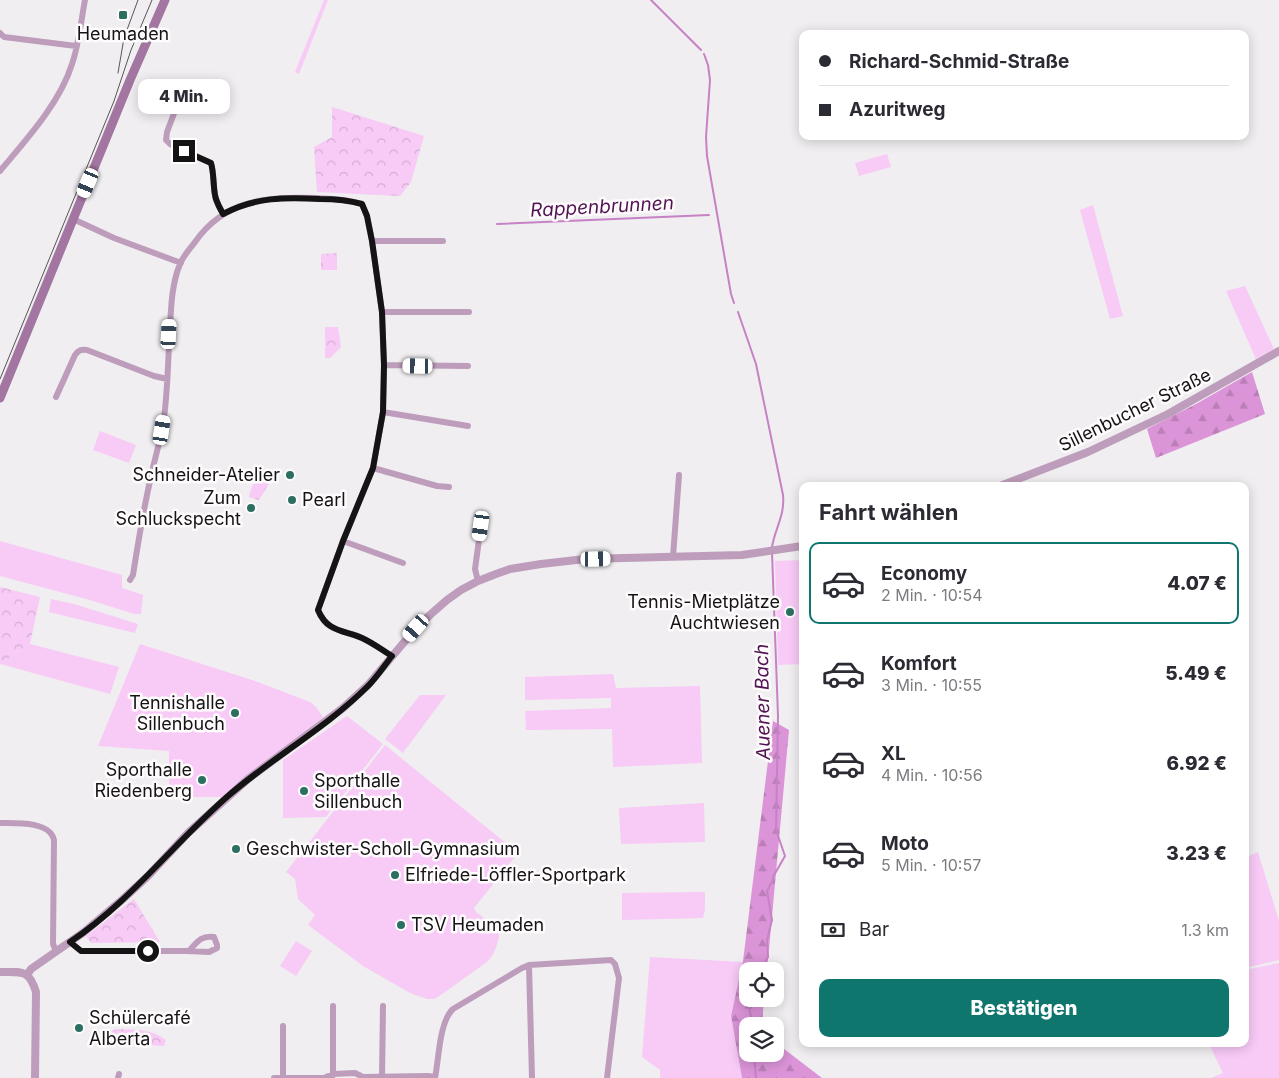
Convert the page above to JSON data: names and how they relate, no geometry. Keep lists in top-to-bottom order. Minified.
{"streets":{"street":["Sillenbucher Straße"]},"water":["Rappenbrunnen","Auener Bach"],"places":{"transit":["Heumaden"],"other":["Schneider-Atelier","Pearl","Zum Schluckspecht","Tennis-Mietplätze Auchtwiesen","Tennishalle Sillenbuch","Sporthalle Riedenberg","Sporthalle Sillenbuch","Geschwister-Scholl-Gymnasium","Elfriede-Löffler-Sportpark","TSV Heumaden","Schülercafé Alberta"]},"page":{"banner":["Richard-Schmid-Straße","Azuritweg"],"bubble":"4 Min.","heading":"Fahrt wählen","list":[{"name":"Economy","note":"2 Min. · 10:54","value":"4.07 €"},{"name":"Komfort","note":"3 Min. · 10:55","value":"5.49 €"},{"name":"XL","note":"4 Min. · 10:56","value":"6.92 €"},{"name":"Moto","note":"5 Min. · 10:57","value":"3.23 €"}],"pay":["Bar","1.3 km"],"buttons":"Bestätigen"}}
